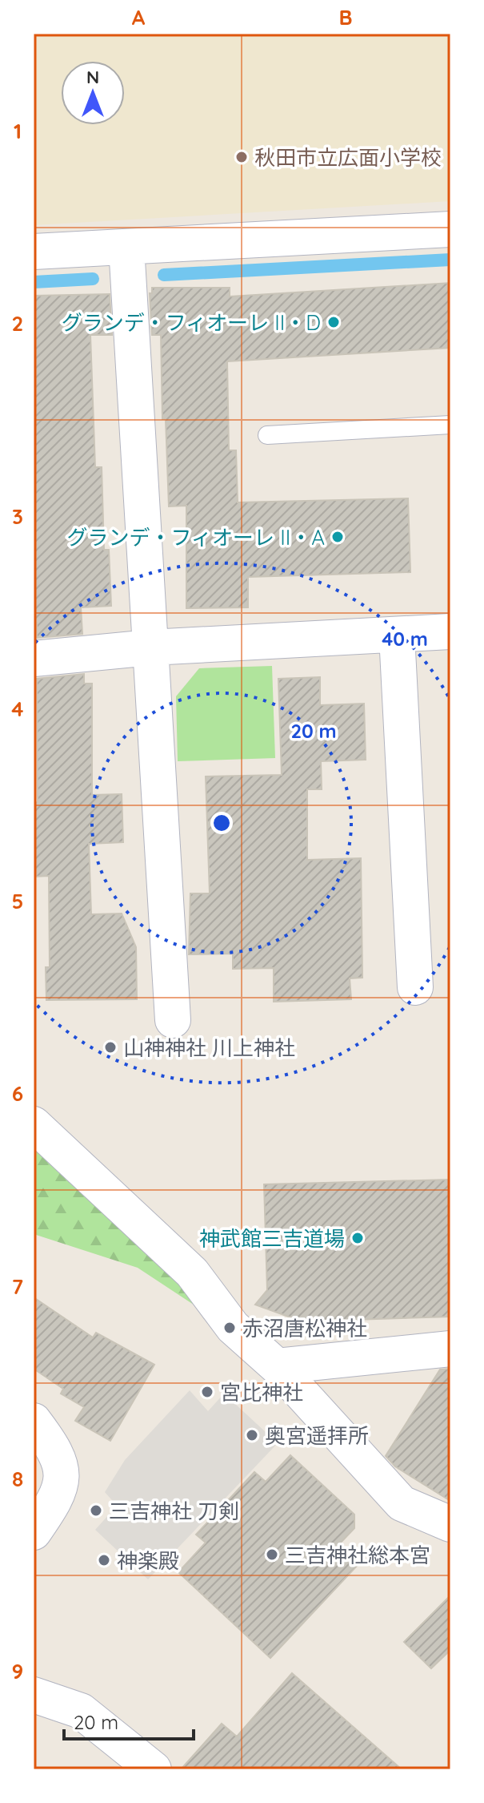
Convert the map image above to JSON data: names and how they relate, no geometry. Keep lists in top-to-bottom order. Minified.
{"places":["秋田市立広面小学校","グランデ・フィオーレ II・D","グランデ・フィオーレ II・A","山神神社 川上神社","神武館三吉道場","赤沼唐松神社","宮比神社","奥宮遥拝所","三吉神社 刀剣","三吉神社総本宮","神楽殿"],"scale_bar":"20 m","north":"top","grid":{"columns":["A","B"],"rows":["1","2","3","4","5","6","7","8","9"]},"rings":["40 m","20 m"]}
